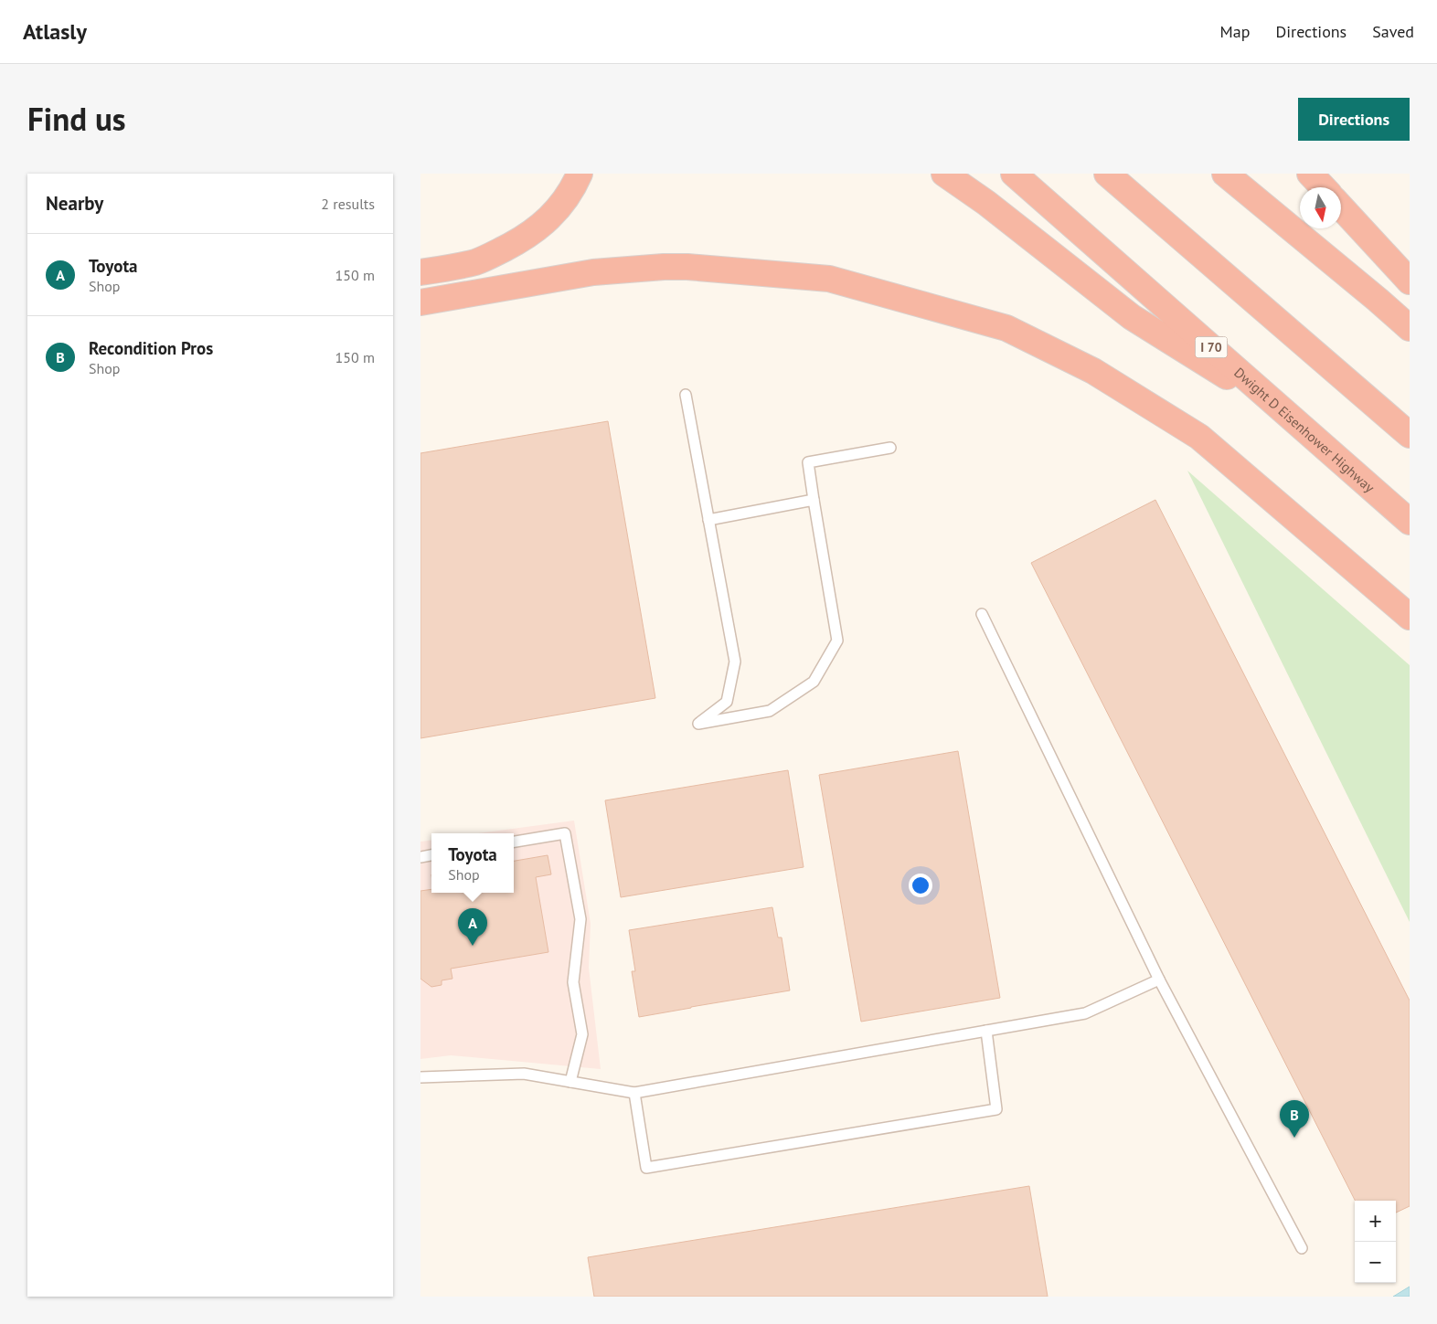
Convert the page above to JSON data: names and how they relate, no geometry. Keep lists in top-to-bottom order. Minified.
{"streets":{"highway":["I 70","Dwight D Eisenhower Highway"]},"north":"bottom","page":{"header":"Atlasly","nav":["Map","Directions","Saved"],"title":"Find us","buttons":"Directions","heading":["Nearby","2 results"],"list":[{"mark":"A","name":"Toyota","note":"Shop","value":"150 m"},{"mark":"B","name":"Recondition Pros","note":"Shop","value":"150 m"}],"popup":["Toyota","Shop"],"pins":["A","B"],"map_buttons":["+","−"]}}
